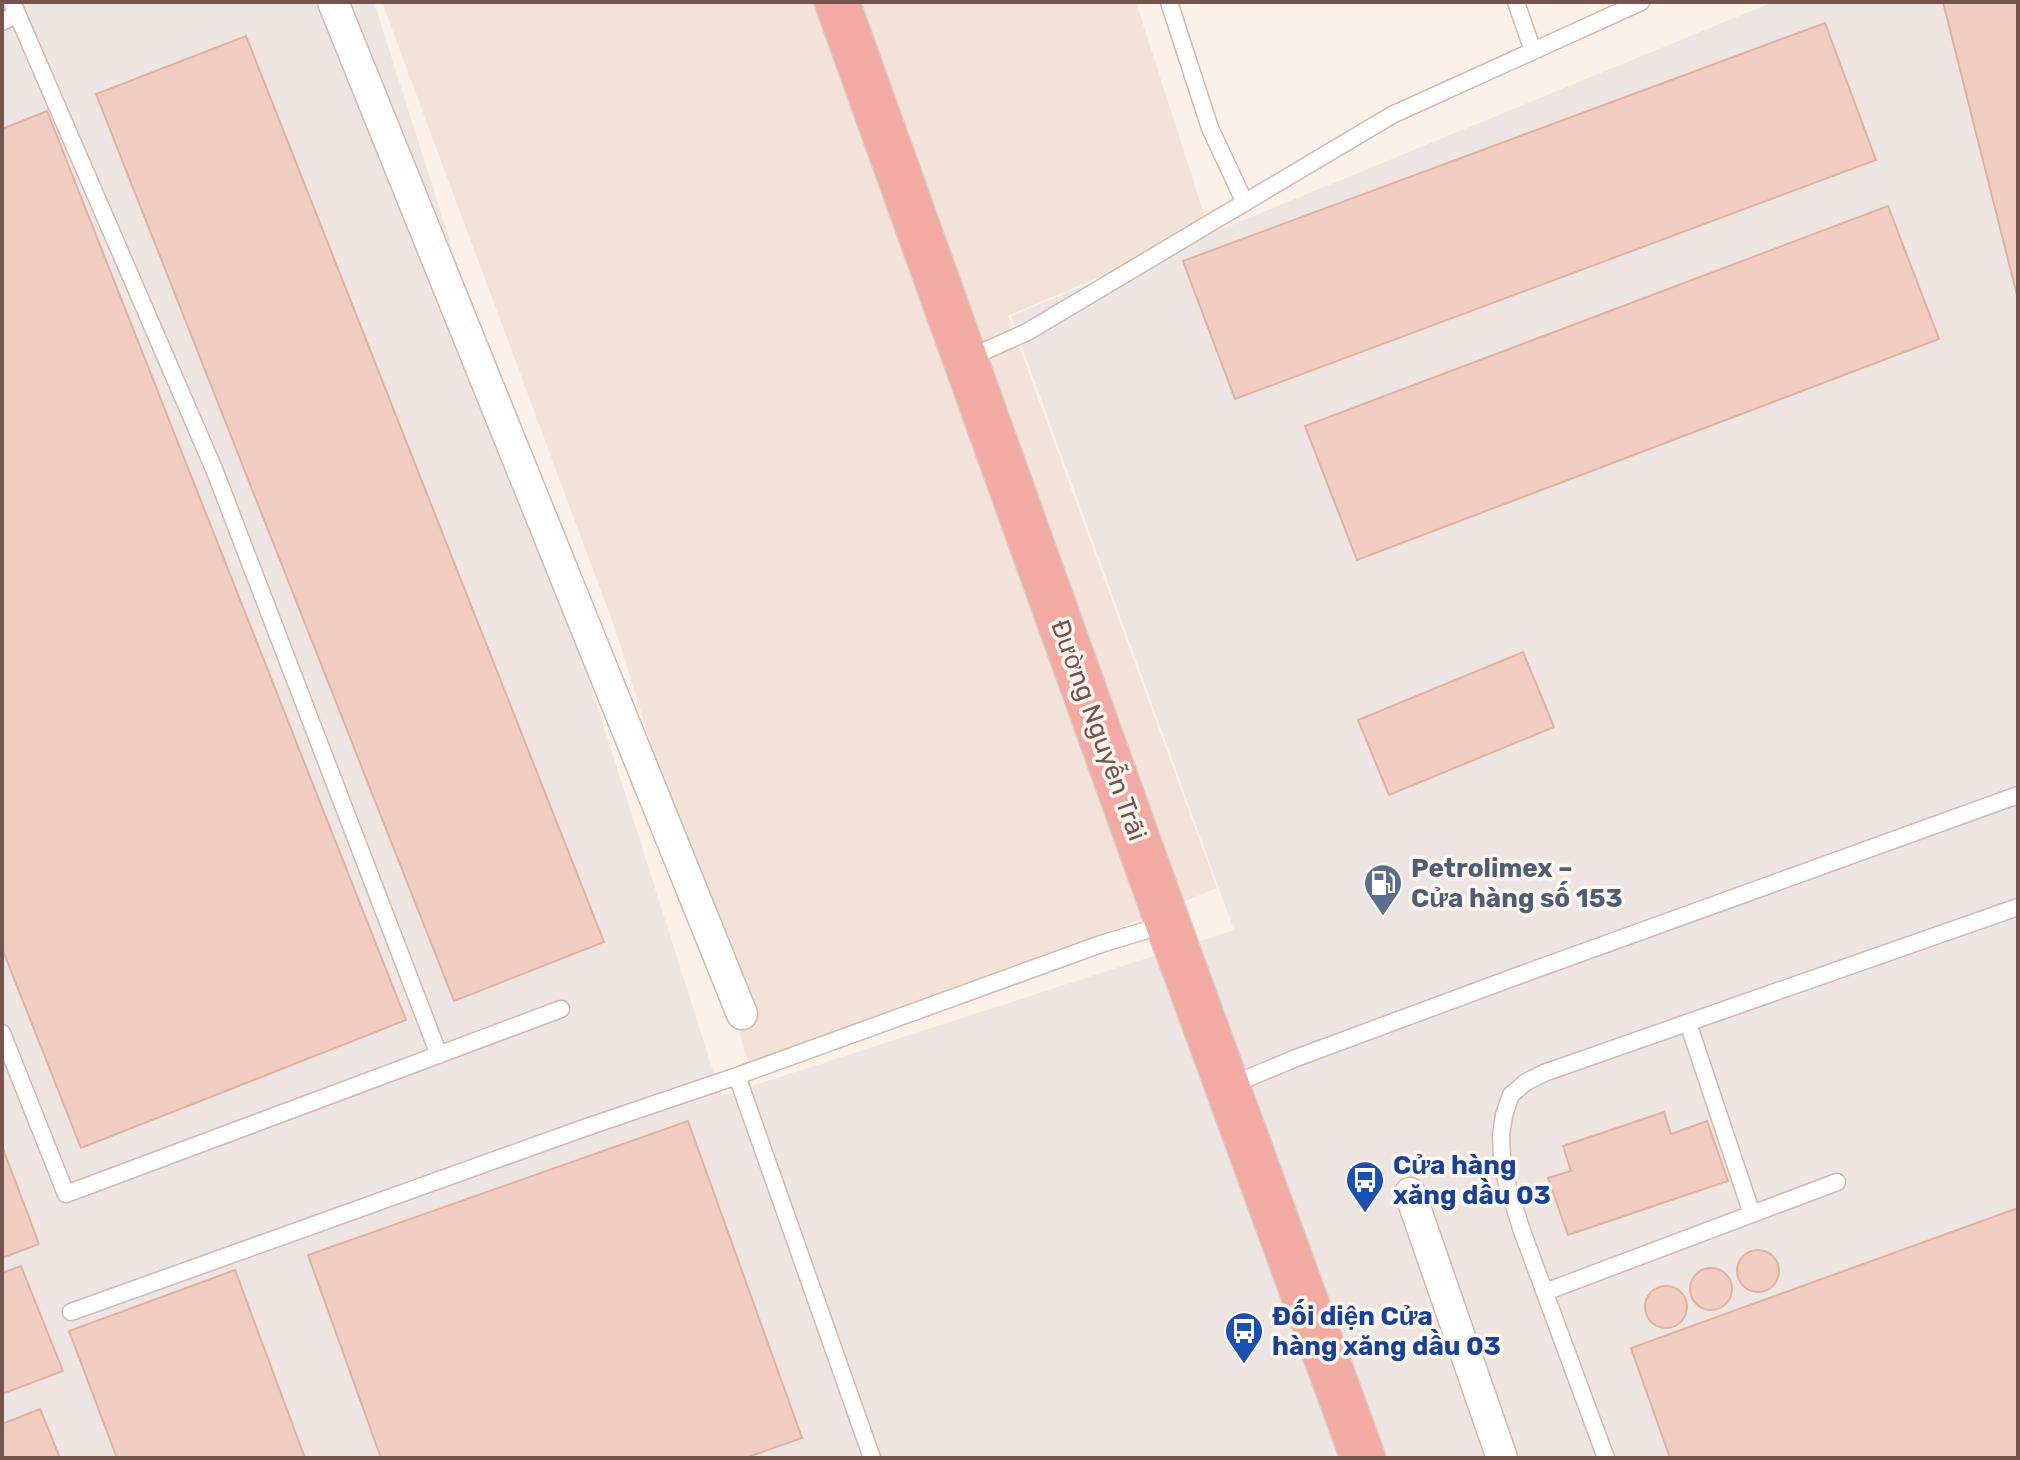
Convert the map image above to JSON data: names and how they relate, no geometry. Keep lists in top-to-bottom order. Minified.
{"streets":{"highway":["Đường Nguyễn Trãi"]},"places":{"fuel station":["Petrolimex – Cửa hàng số 153"],"bus stop":["Cửa hàng xăng dầu 03","Đối diện Cửa hàng xăng dầu 03"]}}
